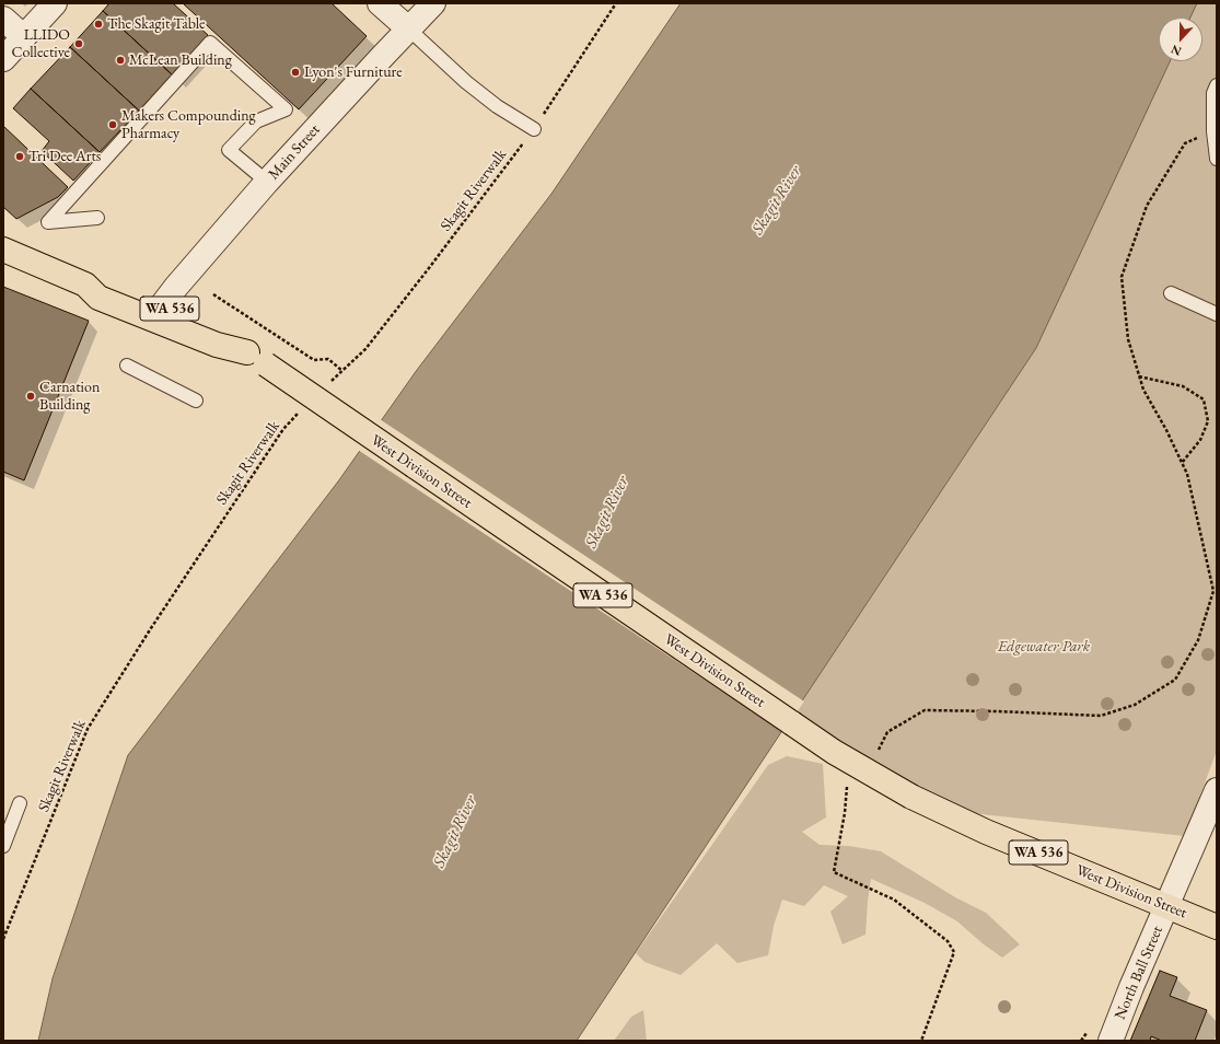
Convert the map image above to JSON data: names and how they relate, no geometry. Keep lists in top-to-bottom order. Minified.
{"streets":{"main road":["WA 536","West Division Street"],"street":["Main Street","North Ball Street"],"path":["Skagit Riverwalk"]},"crossings":[["Main Street","West Division Street"],["West Division Street","North Ball Street"]],"water":["Skagit River"],"parks":["Edgewater Park"],"places":["The Skagit Table","LLIDO Collective","McLean Building","Lyon's Furniture","Makers Compounding Pharmacy","Tri Dee Arts","Carnation Building"],"north":"bottom"}
